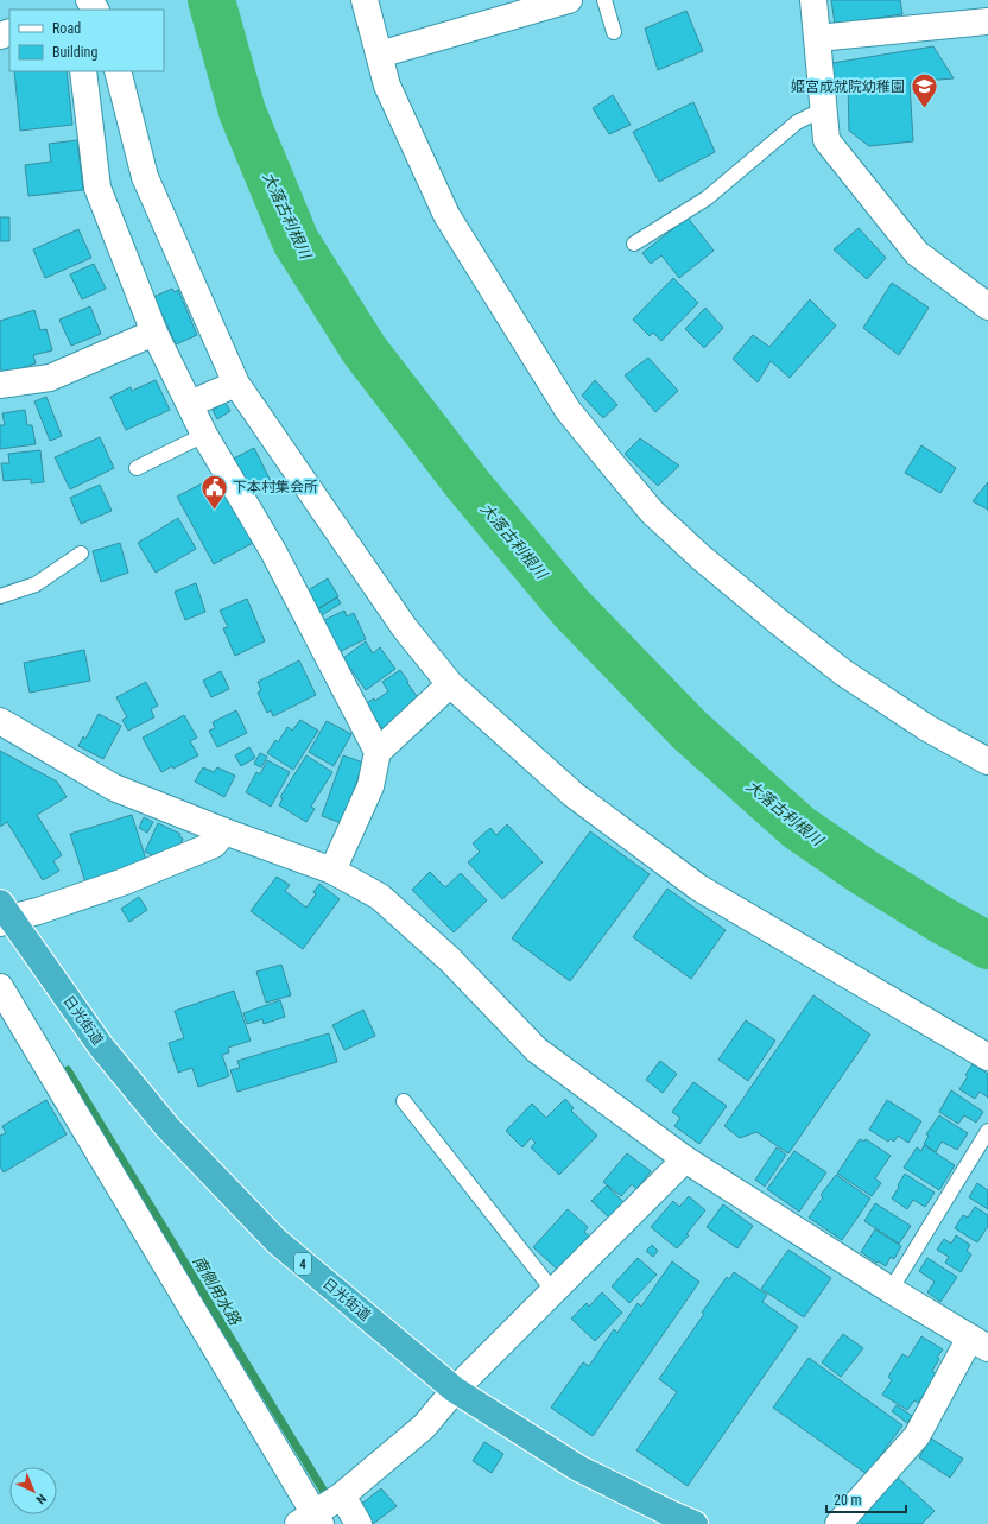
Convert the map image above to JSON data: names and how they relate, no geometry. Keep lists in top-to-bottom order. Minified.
{"streets":{"highway":["日光街道","4"]},"water":["大落古利根川","南側用水路"],"places":{"school or university":["姫宮成就院幼稚園"],"public building":["下本村集会所"]},"legend":["Road","Building"],"scale_bar":"20 m","north":"bottom right"}
